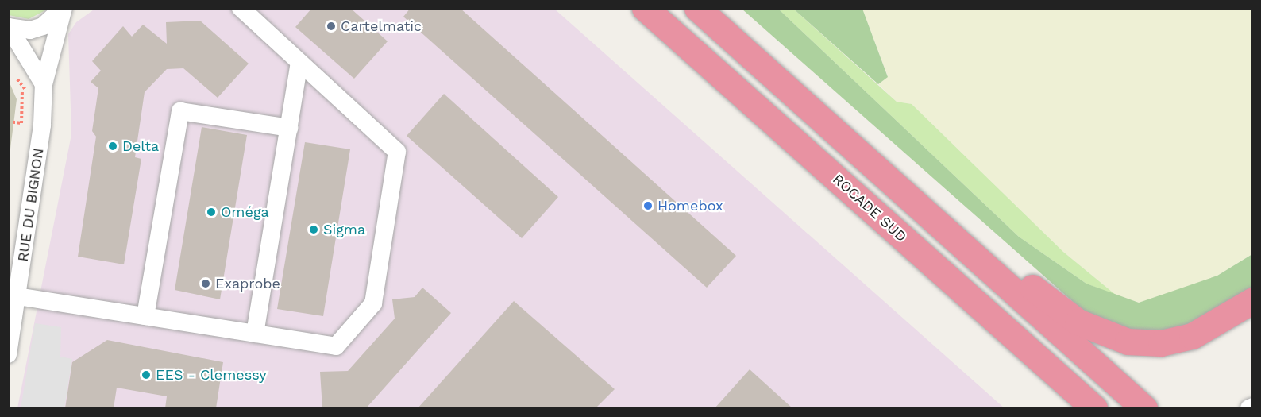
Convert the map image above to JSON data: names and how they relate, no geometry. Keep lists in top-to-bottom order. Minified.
{"streets":{"highway":["ROCADE SUD"],"street":["RUE DU BIGNON"]},"places":["Cartelmatic","Delta","Homebox","Oméga","Sigma","Exaprobe","EES - Clemessy"]}
